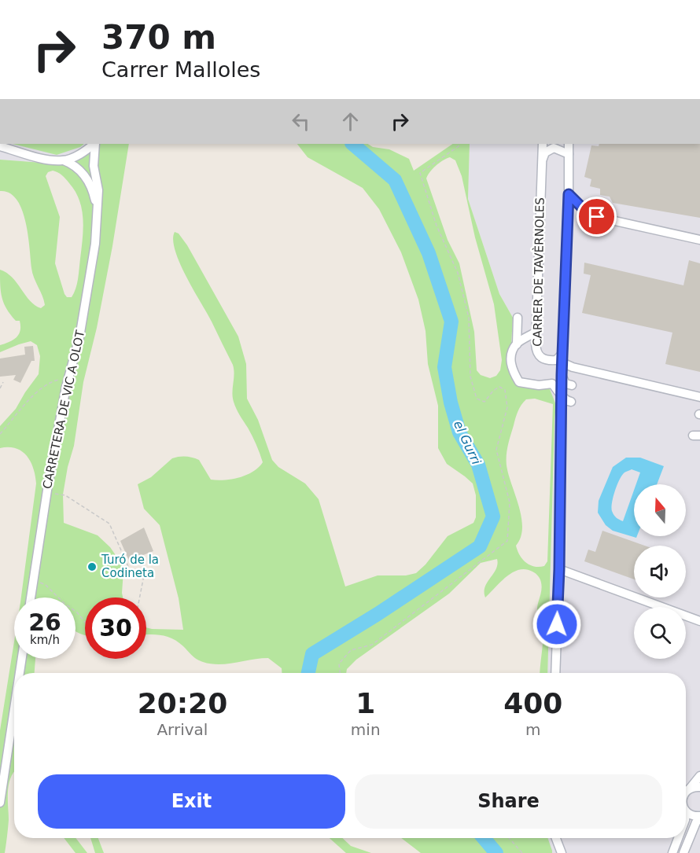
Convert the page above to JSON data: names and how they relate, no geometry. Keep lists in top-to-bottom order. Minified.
{"streets":{"street":["CARRER DE TAVÈRNOLES","CARRETERA DE VIC A OLOT"]},"water":["el Gurri"],"places":["Turó de la Codineta"],"north":"top","page":{"turn":["370 m","Carrer Malloles"],"speed":"26 km/h","limit":"30","eta":["20:20","Arrival","1","min","400","m"],"buttons":["Exit","Share"]}}
